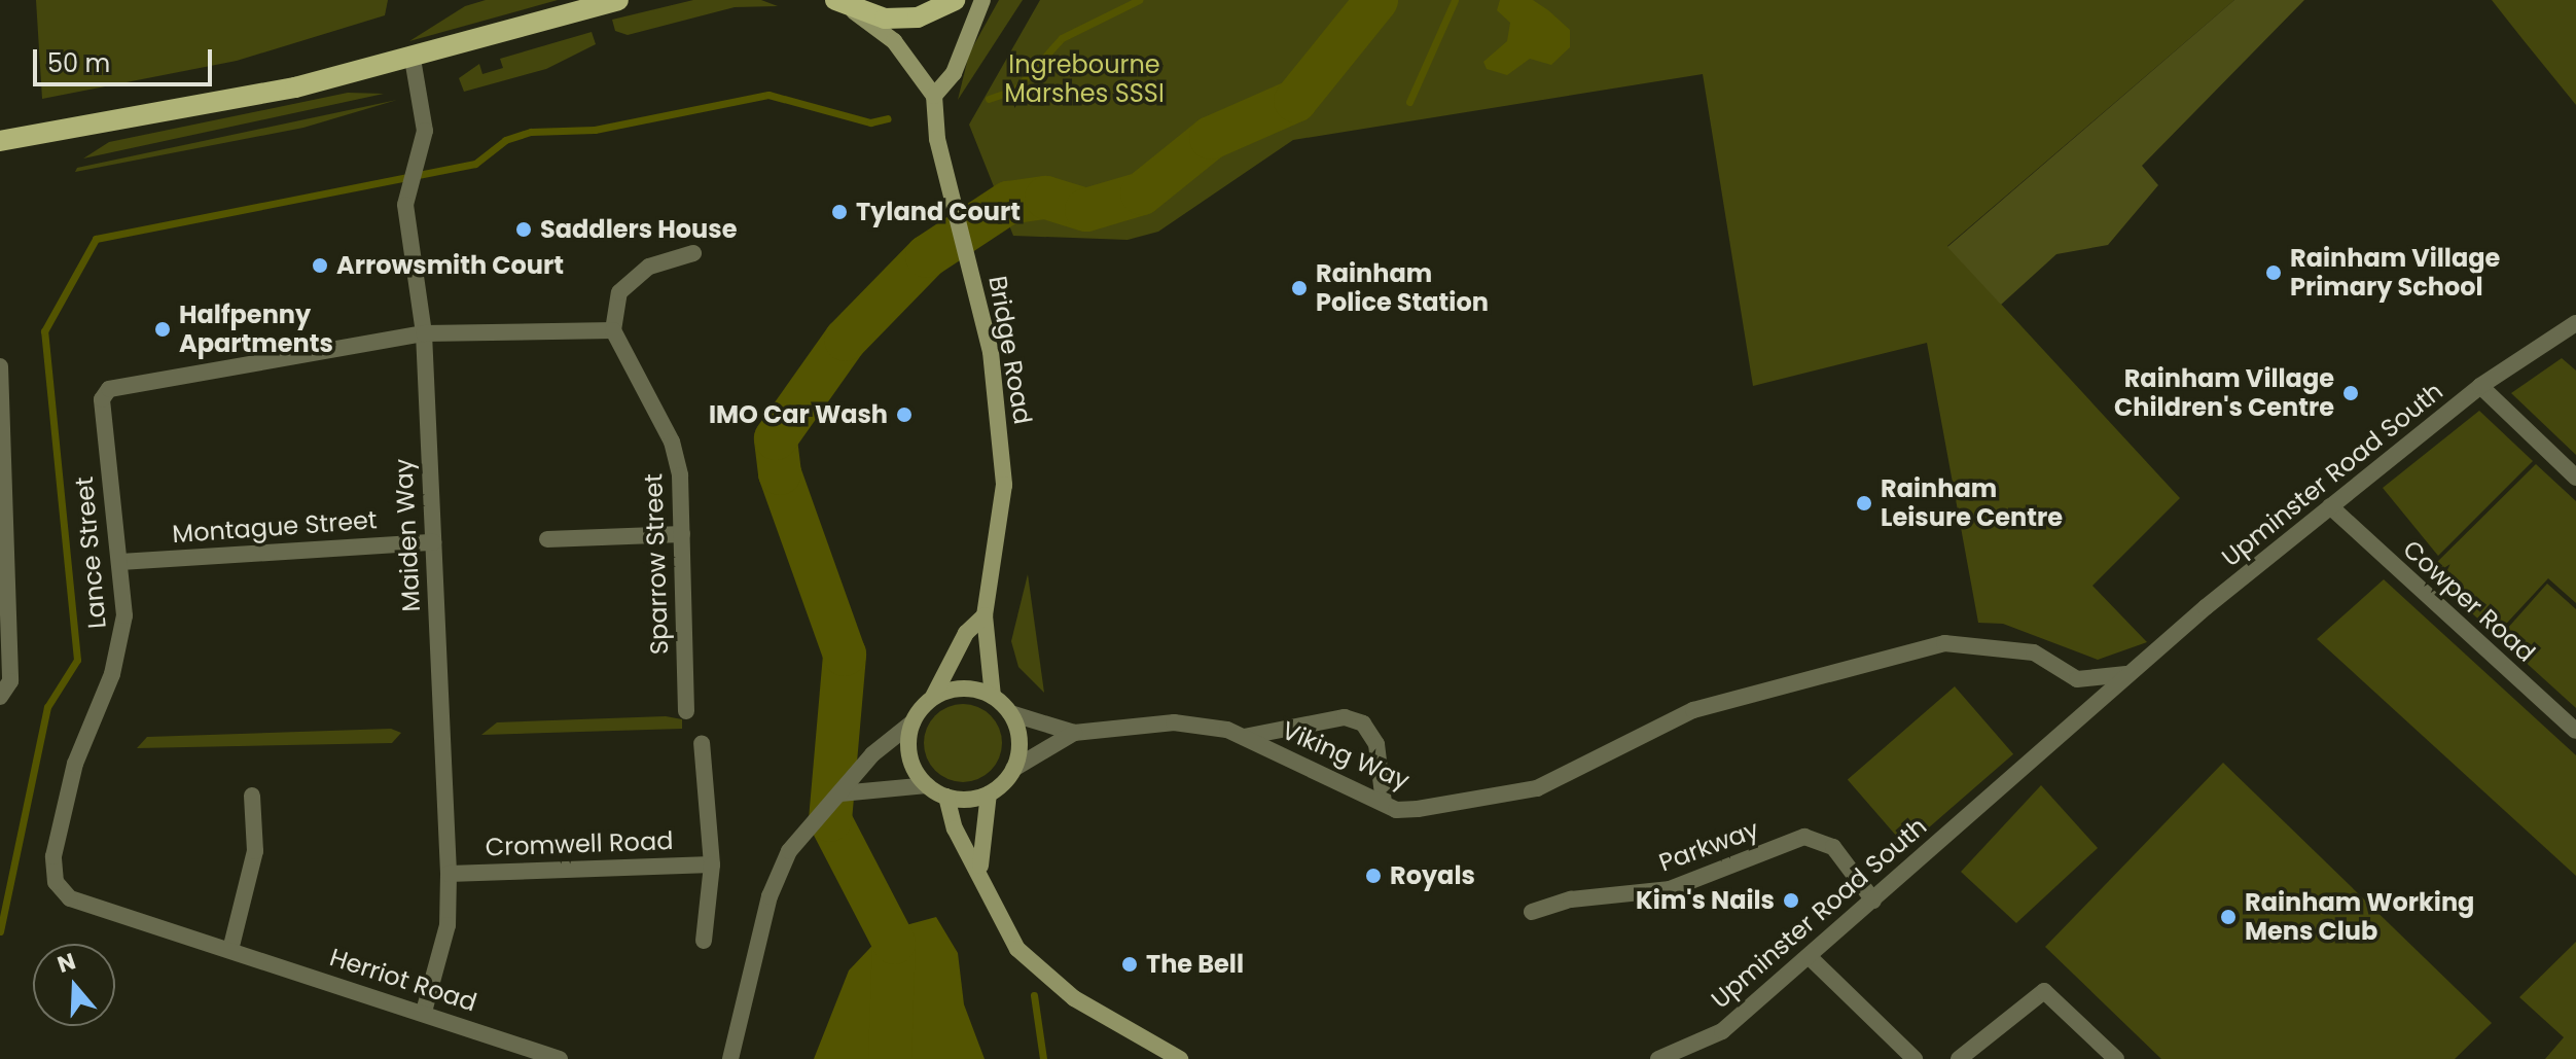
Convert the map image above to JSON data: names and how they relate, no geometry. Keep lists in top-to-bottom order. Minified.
{"streets":{"main road":["Bridge Road"],"street":["Upminster Road South","Montague Street","Maiden Way","Lance Street","Sparrow Street","Cowper Road","Viking Way","Cromwell Road","Parkway","Herriot Road"]},"crossings":[["Upminster Road South","Cowper Road"],["Upminster Road South","Parkway"],["Montague Street","Maiden Way"],["Montague Street","Lance Street"],["Maiden Way","Lance Street"],["Maiden Way","Cromwell Road"],["Maiden Way","Herriot Road"],["Lance Street","Herriot Road"]],"parks":["Ingrebourne Marshes SSSI"],"places":["Tyland Court","Saddlers House","Arrowsmith Court","Rainham Village Primary School","Rainham Police Station","Halfpenny Apartments","Rainham Village Children's Centre","IMO Car Wash","Rainham Leisure Centre","Royals","Kim's Nails","Rainham Working Mens Club","The Bell"],"scale_bar":"50 m","north":"top"}
